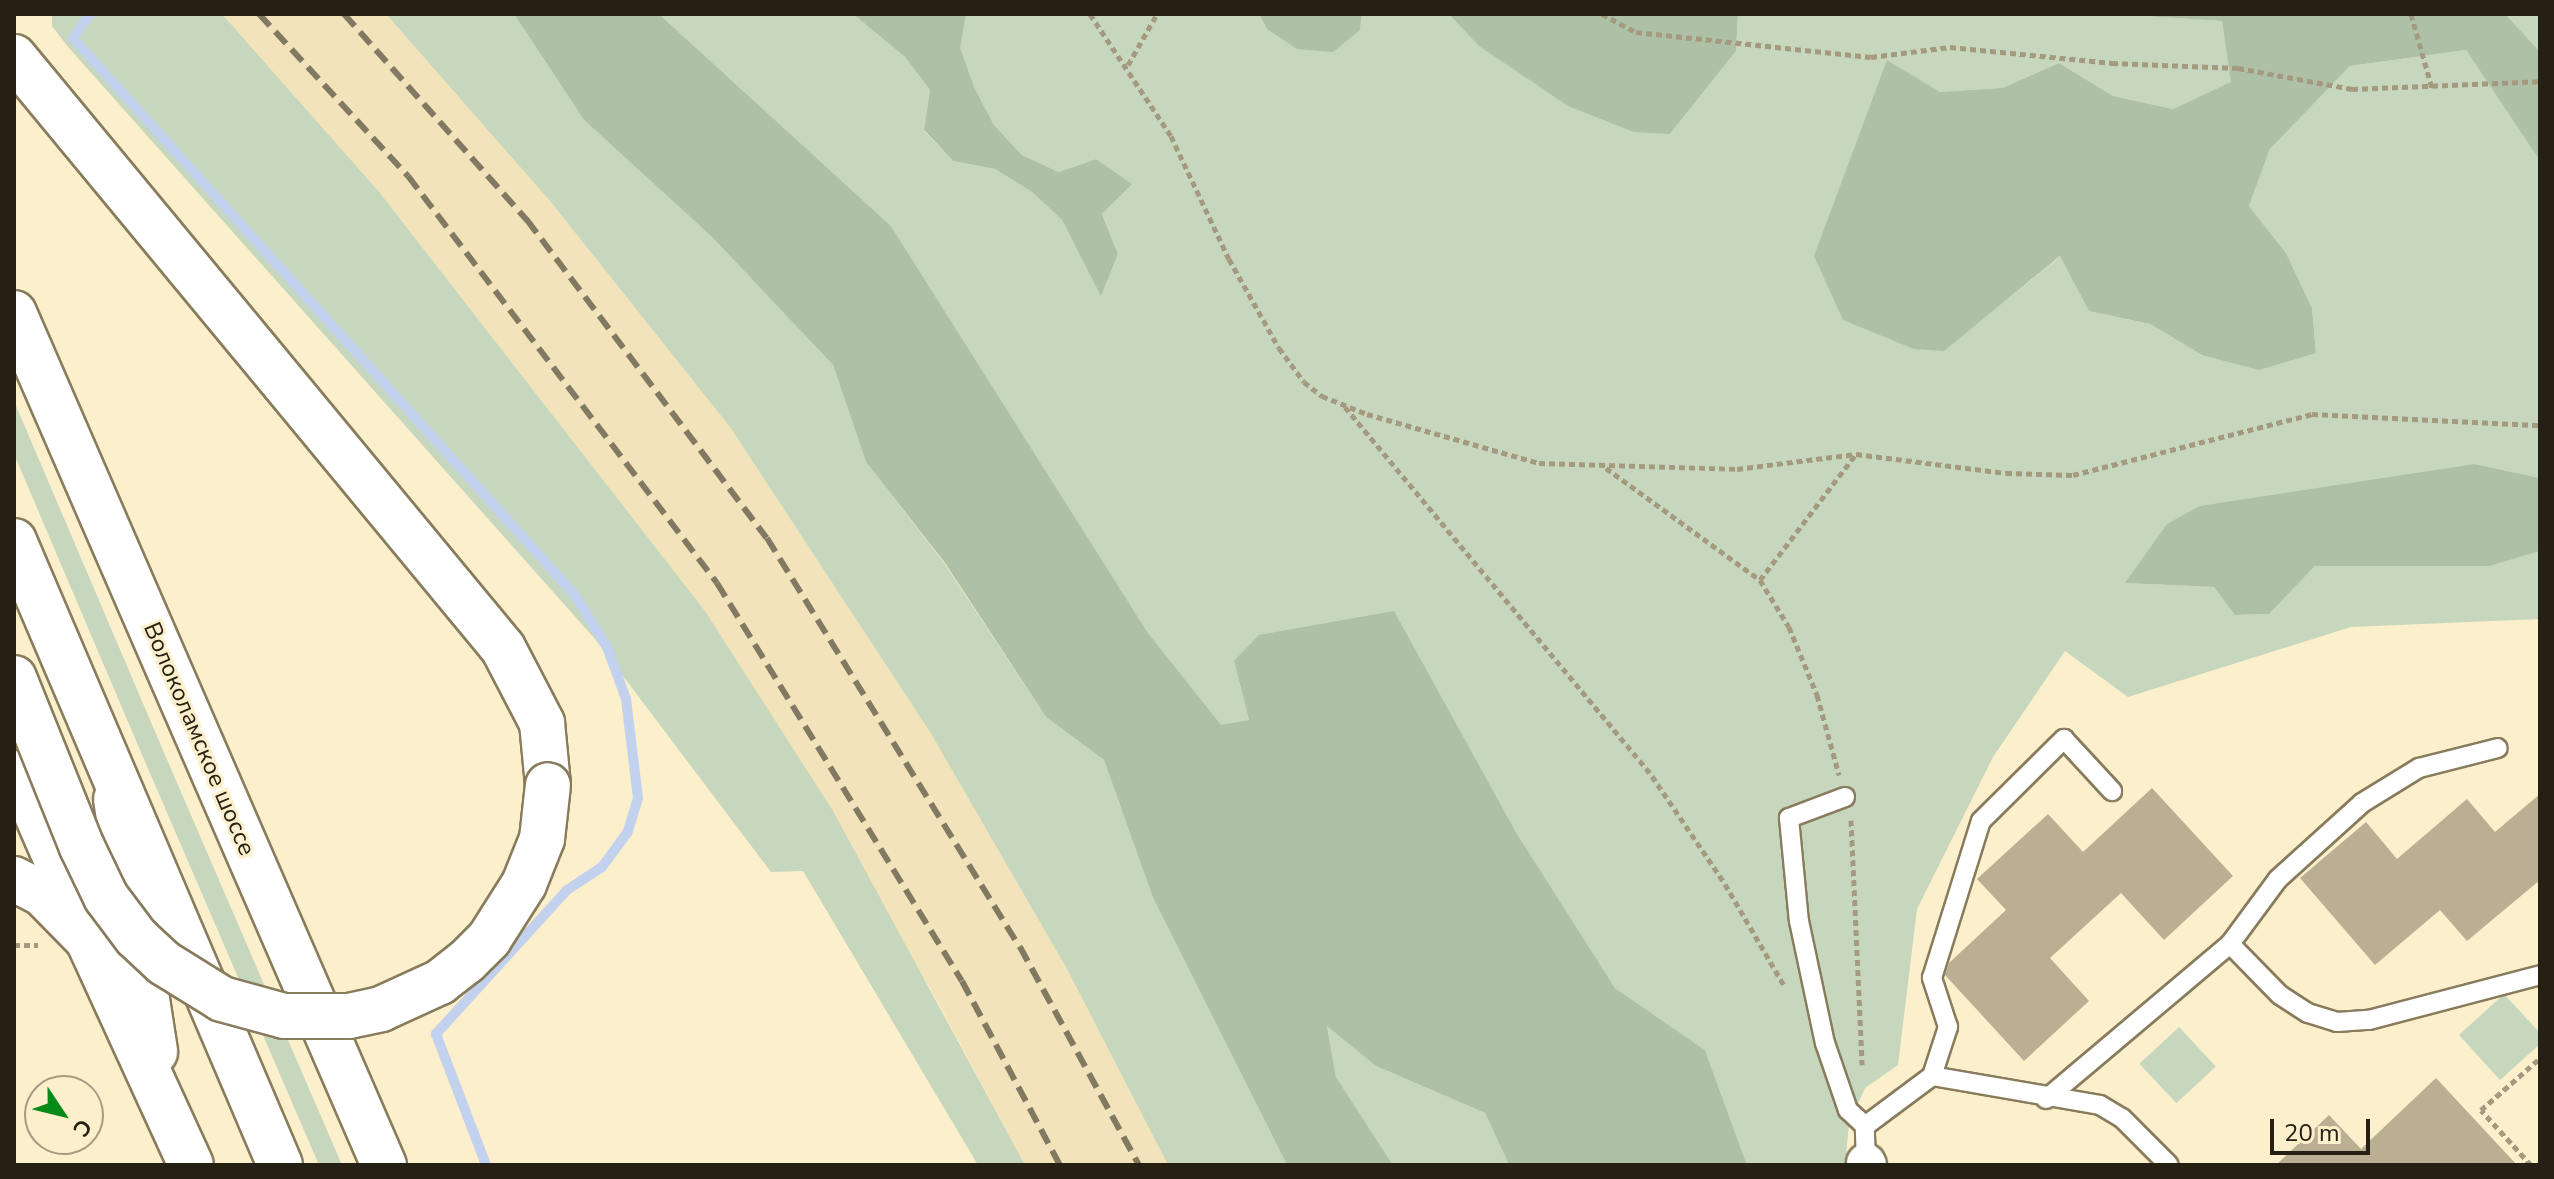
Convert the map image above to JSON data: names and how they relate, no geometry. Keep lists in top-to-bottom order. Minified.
{"streets":{"main road":["Волоколамское шоссе"]},"scale_bar":"20 m","north":"bottom right"}
